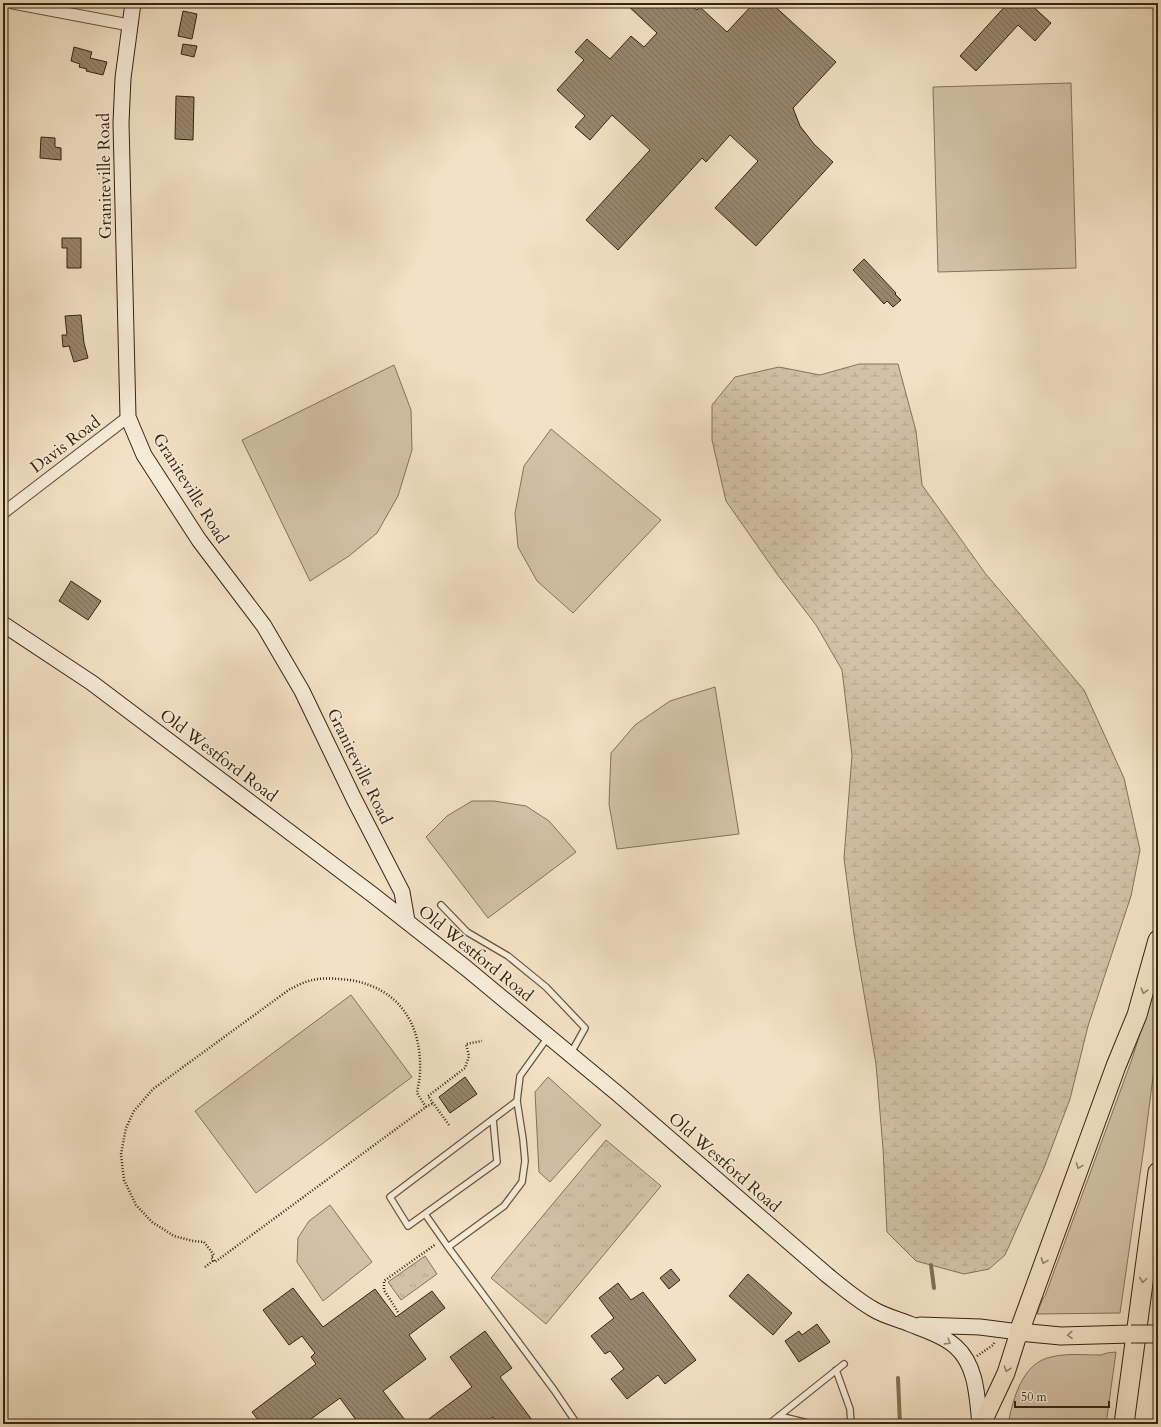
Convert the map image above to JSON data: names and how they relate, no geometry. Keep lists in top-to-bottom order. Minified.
{"streets":{"main road":["Graniteville Road","Old Westford Road"],"street":["Davis Road"]},"crossings":[["Graniteville Road","Davis Road"],["Graniteville Road","Old Westford Road"]],"scale_bar":"50 m"}
